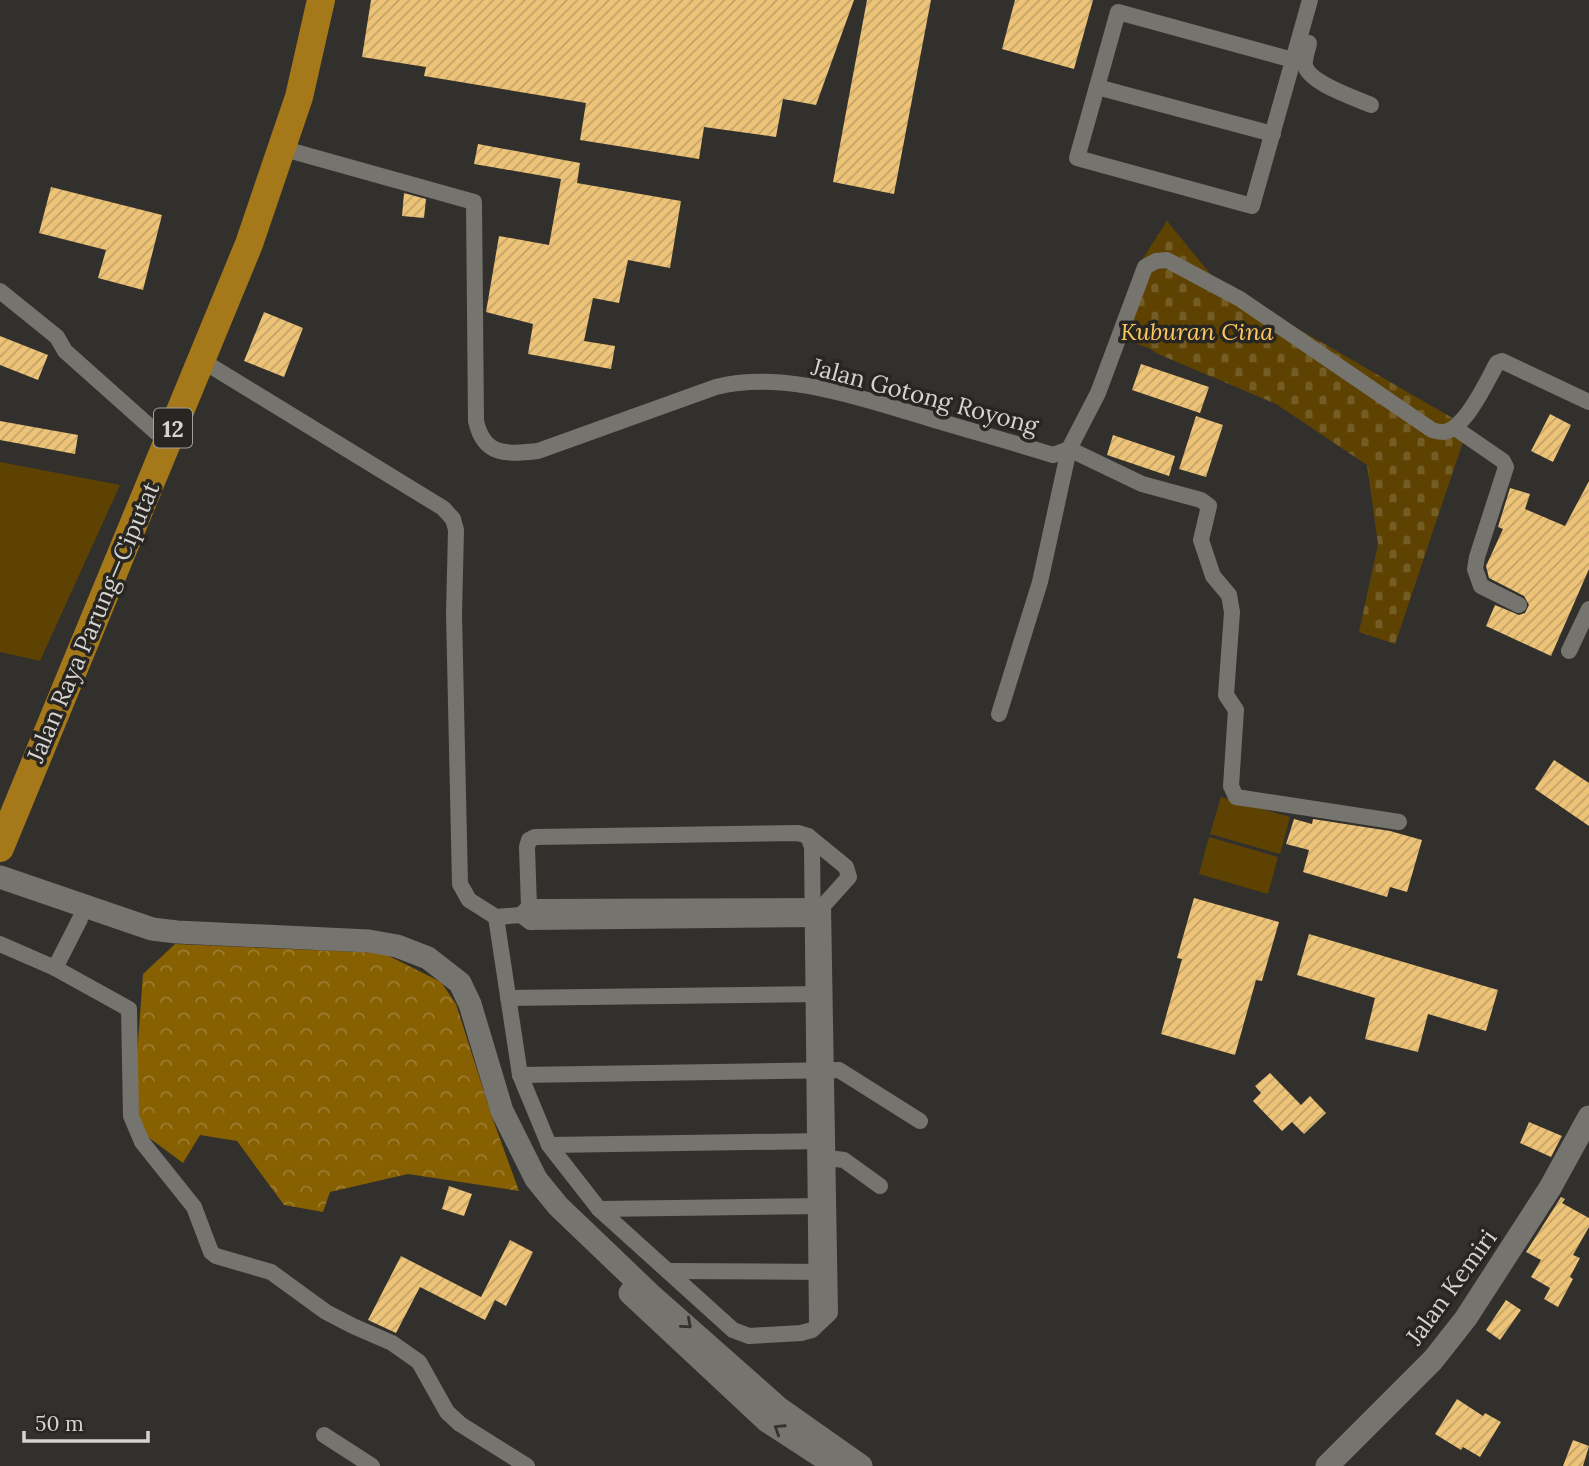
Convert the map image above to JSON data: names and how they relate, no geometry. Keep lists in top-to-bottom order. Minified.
{"streets":{"highway":["12","Jalan Raya Parung—Ciputat"],"street":["Jalan Gotong Royong","Jalan Kemiri"]},"crossings":[["Jalan Gotong Royong","Jalan Raya Parung—Ciputat"]],"parks":["Kuburan Cina"],"scale_bar":"50 m"}
